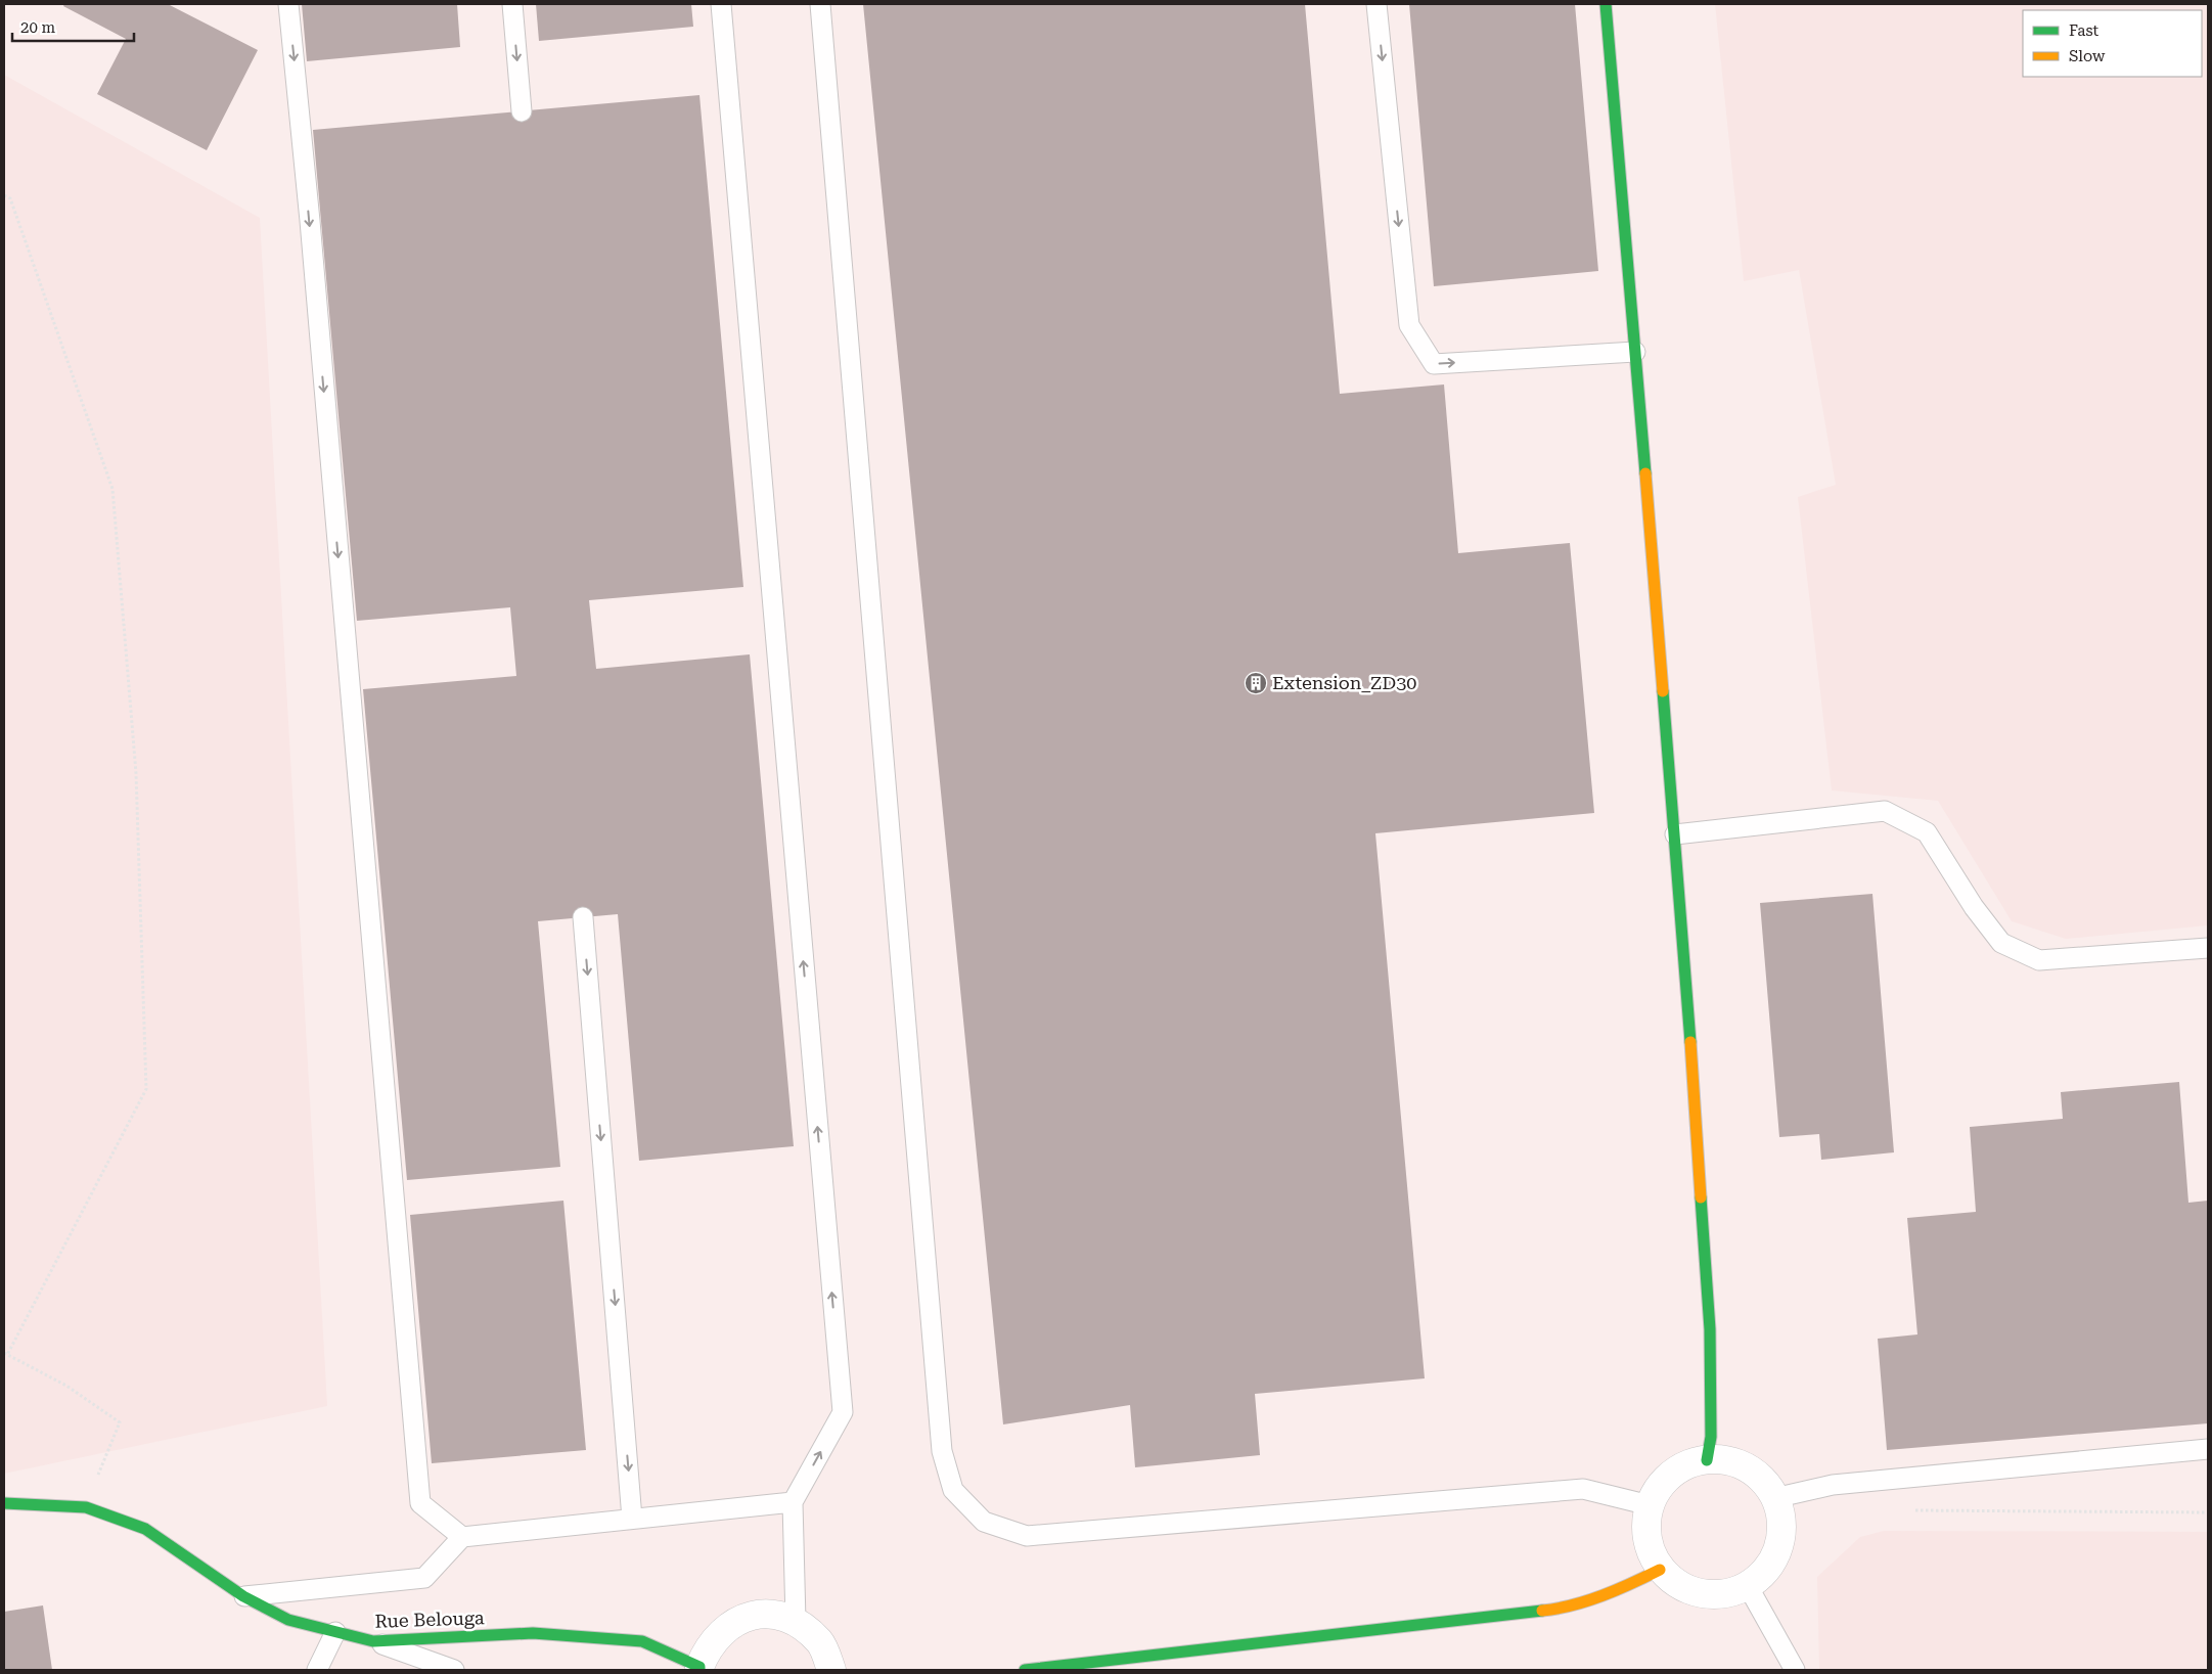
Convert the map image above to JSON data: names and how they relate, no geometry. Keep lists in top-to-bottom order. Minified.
{"streets":{"street":["Rue Belouga"]},"places":{"building":["Extension_ZD30"]},"legend":["Fast","Slow"],"scale_bar":"20 m"}
